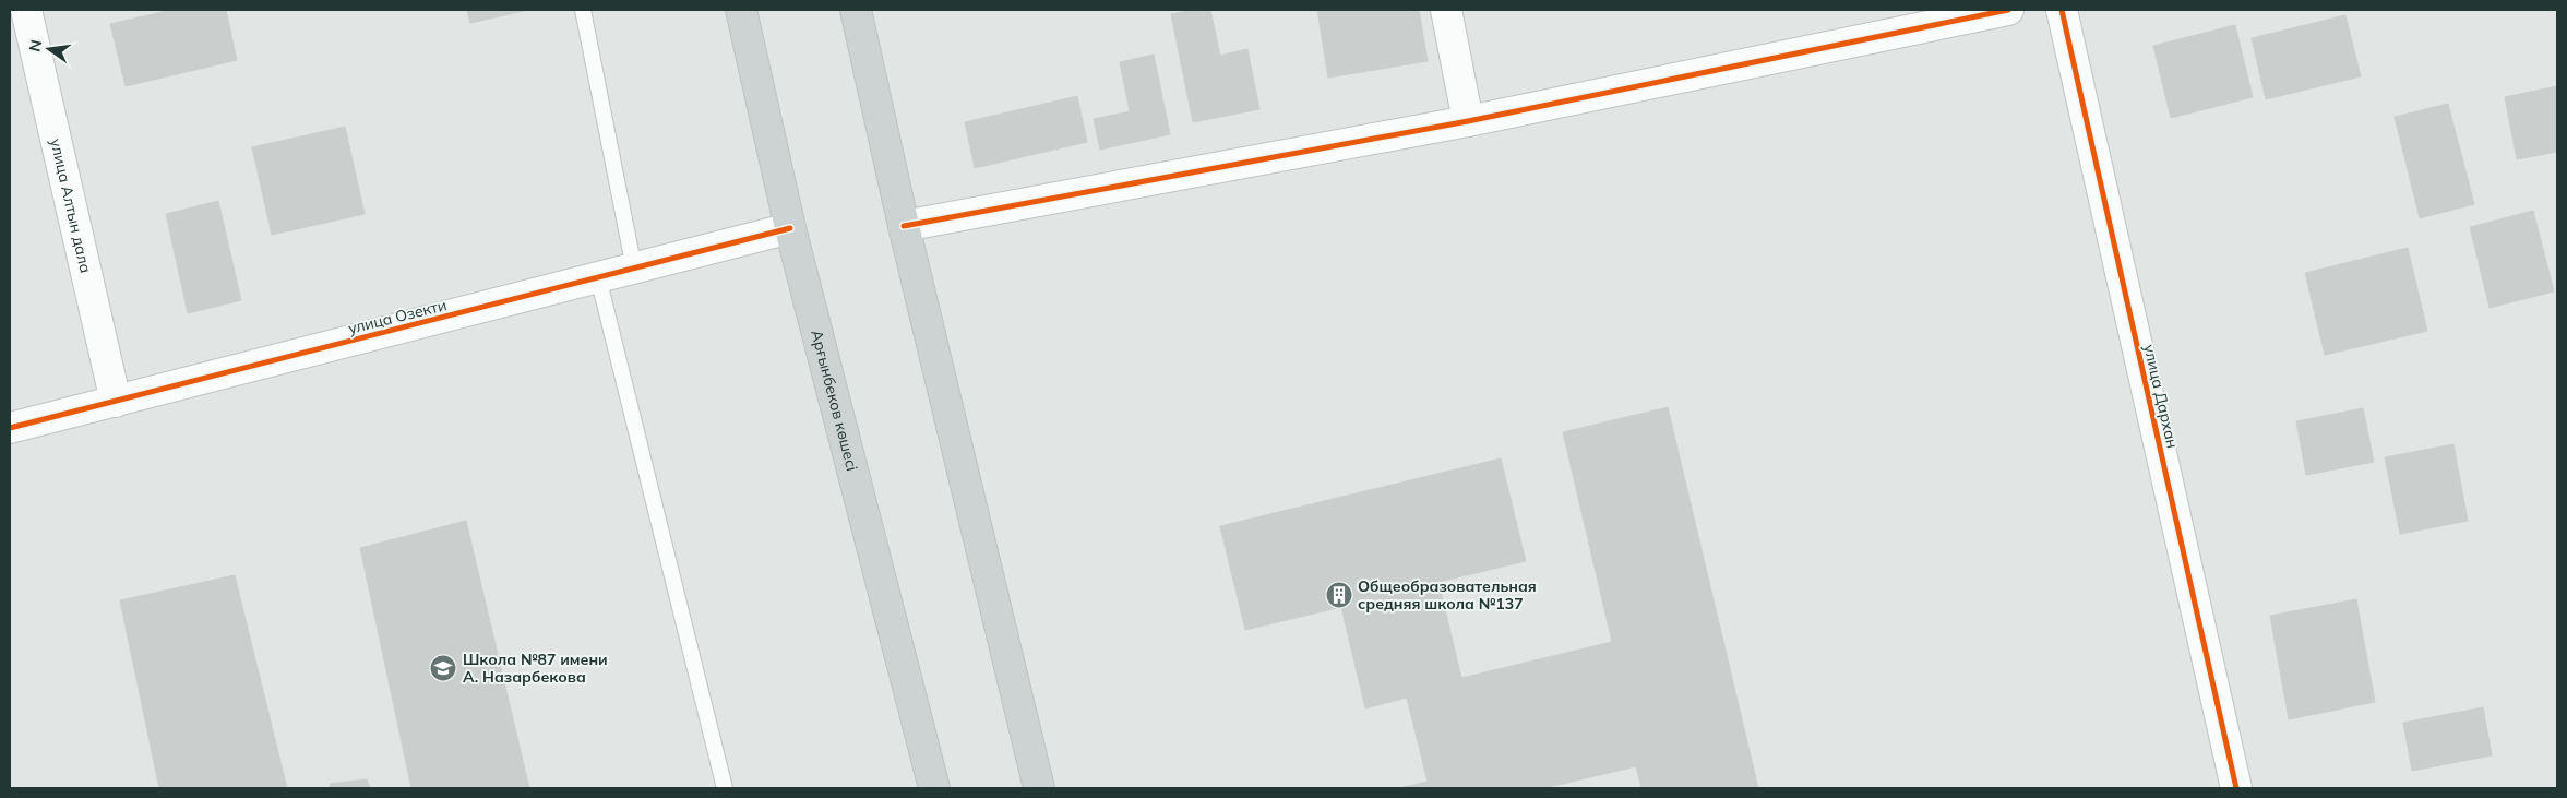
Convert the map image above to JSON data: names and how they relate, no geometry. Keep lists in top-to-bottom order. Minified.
{"streets":{"main road":["Арғынбеков көшесі"],"street":["улица Алтын дала","улица Озекти","улица Дархан"]},"crossings":[["улица Алтын дала","улица Озекти"],["улица Озекти","Арғынбеков көшесі"]],"places":{"building":["Общеобразовательная средняя школа №137"],"school or university":["Школа №87 имени А. Назарбекова"]},"north":"left"}
